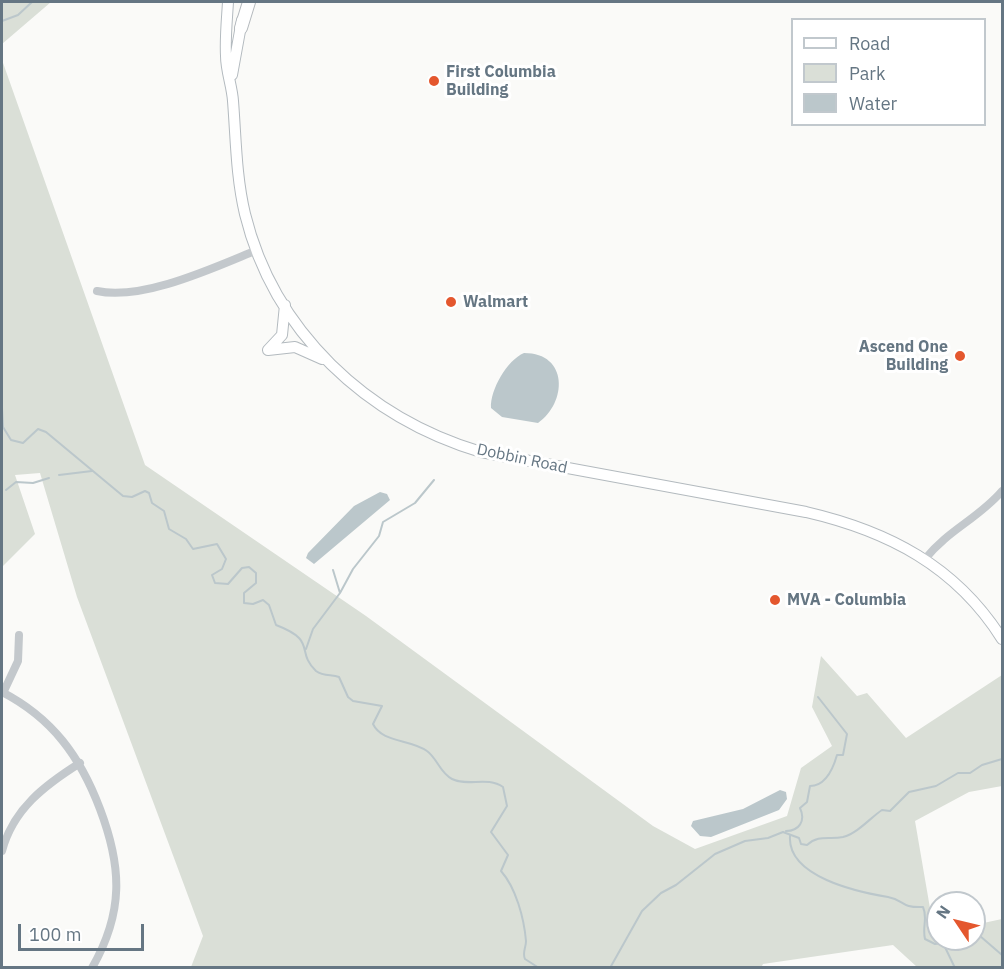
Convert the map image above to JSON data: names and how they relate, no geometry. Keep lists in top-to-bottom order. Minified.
{"streets":{"street":["Dobbin Road"]},"places":["First Columbia Building","Walmart","Ascend One Building","MVA - Columbia"],"legend":["Road","Park","Water"],"scale_bar":"100 m","north":"top left"}
